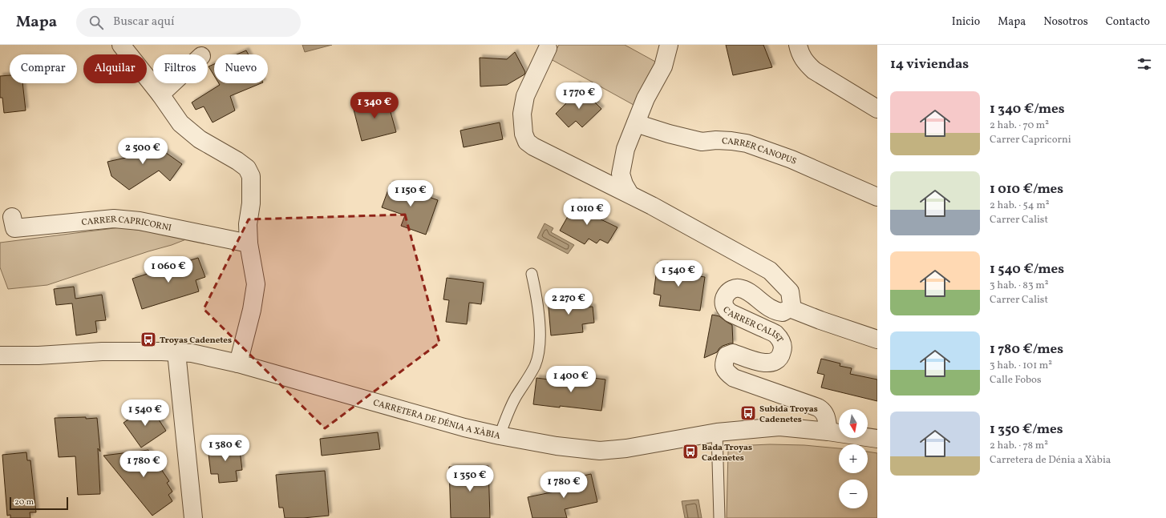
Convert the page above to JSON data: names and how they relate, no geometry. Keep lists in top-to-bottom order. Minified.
{"streets":{"street":["CARRER CANOPUS","CARRER CAPRICORNI","CARRER CALIST","CARRETERA DE DÉNIA A XÀBIA"]},"crossings":[["CARRER CALIST","CARRETERA DE DÉNIA A XÀBIA"]],"places":{"bus stop":["Troyas Cadenetes","Subida Troyas Cadenetes","Bada Troyas Cadenetes"]},"scale_bar":"20 m","north":"bottom","page":{"header":"Mapa","search":"Buscar aquí","nav":["Inicio","Mapa","Nosotros","Contacto"],"heading":"14 viviendas","chip":["Comprar","Alquilar","Filtros","Nuevo"],"price":["1 770 €","1 340 €","2 500 €","1 150 €","1 010 €","1 060 €","1 540 €","2 270 €","1 400 €","1 540 €","1 380 €","1 780 €","1 350 €","1 780 €"],"list":[{"name":"1 340 €/mes","note":"2 hab. · 70 m² · Carrer Capricorni"},{"name":"1 010 €/mes","note":"2 hab. · 54 m² · Carrer Calist"},{"name":"1 540 €/mes","note":"3 hab. · 83 m² · Carrer Calist"},{"name":"1 780 €/mes","note":"3 hab. · 101 m² · Calle Fobos"},{"name":"1 350 €/mes","note":"2 hab. · 78 m² · Carretera de Dénia a Xàbia"}],"map_buttons":["+","−"],"scale":"20 m"}}
